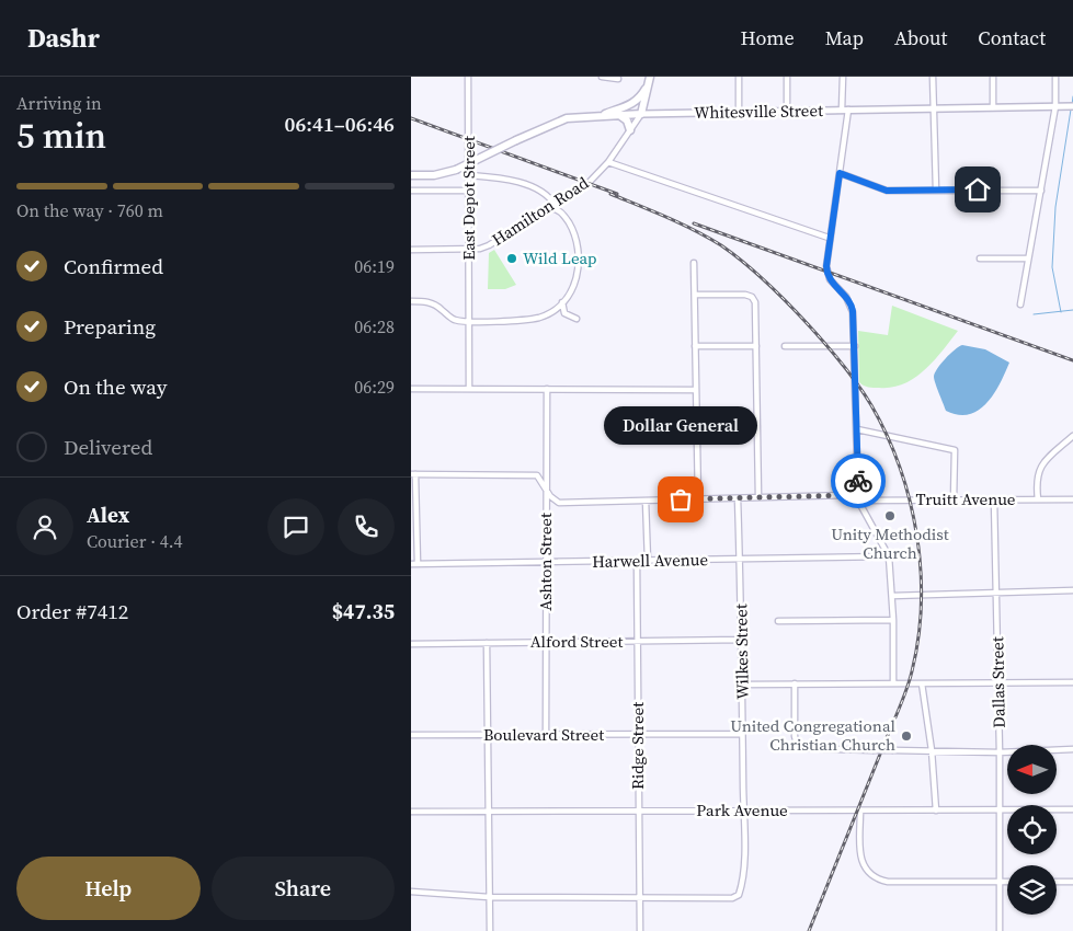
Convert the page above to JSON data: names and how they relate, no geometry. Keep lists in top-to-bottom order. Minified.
{"streets":{"highway":["Whitesville Street","Hamilton Road"],"street":["East Depot Street","Truitt Avenue","Harwell Avenue","Ashton Street","Alford Street","Wilkes Street","Dallas Street","Boulevard Street","Ridge Street","Park Avenue"]},"crossings":[["Whitesville Street","Hamilton Road"],["East Depot Street","Hamilton Road"],["Truitt Avenue","Ashton Street"],["Truitt Avenue","Wilkes Street"],["Truitt Avenue","Dallas Street"],["Harwell Avenue","Ashton Street"],["Harwell Avenue","Wilkes Street"],["Harwell Avenue","Ridge Street"],["Ashton Street","Alford Street"],["Ashton Street","Boulevard Street"],["Alford Street","Wilkes Street"],["Alford Street","Ridge Street"],["Wilkes Street","Boulevard Street"],["Wilkes Street","Ridge Street"],["Wilkes Street","Park Avenue"],["Dallas Street","Park Avenue"],["Boulevard Street","Ridge Street"],["Ridge Street","Park Avenue"]],"places":["Wild Leap","Dollar General","Unity Methodist Church","United Congregational Christian Church"],"north":"left","page":{"header":"Dashr","nav":["Home","Map","About","Contact"],"heading":["5 min","Arriving in","06:41–06:46"],"panel":["Alex","Courier · 4.4","Order #7412","$47.35"],"bar":"On the way · 760 m","list":[["Confirmed","06:19"],["Preparing","06:28"],["On the way","06:29"],"Delivered"],"bubble":"Dollar General","buttons":["Help","Share"]}}
